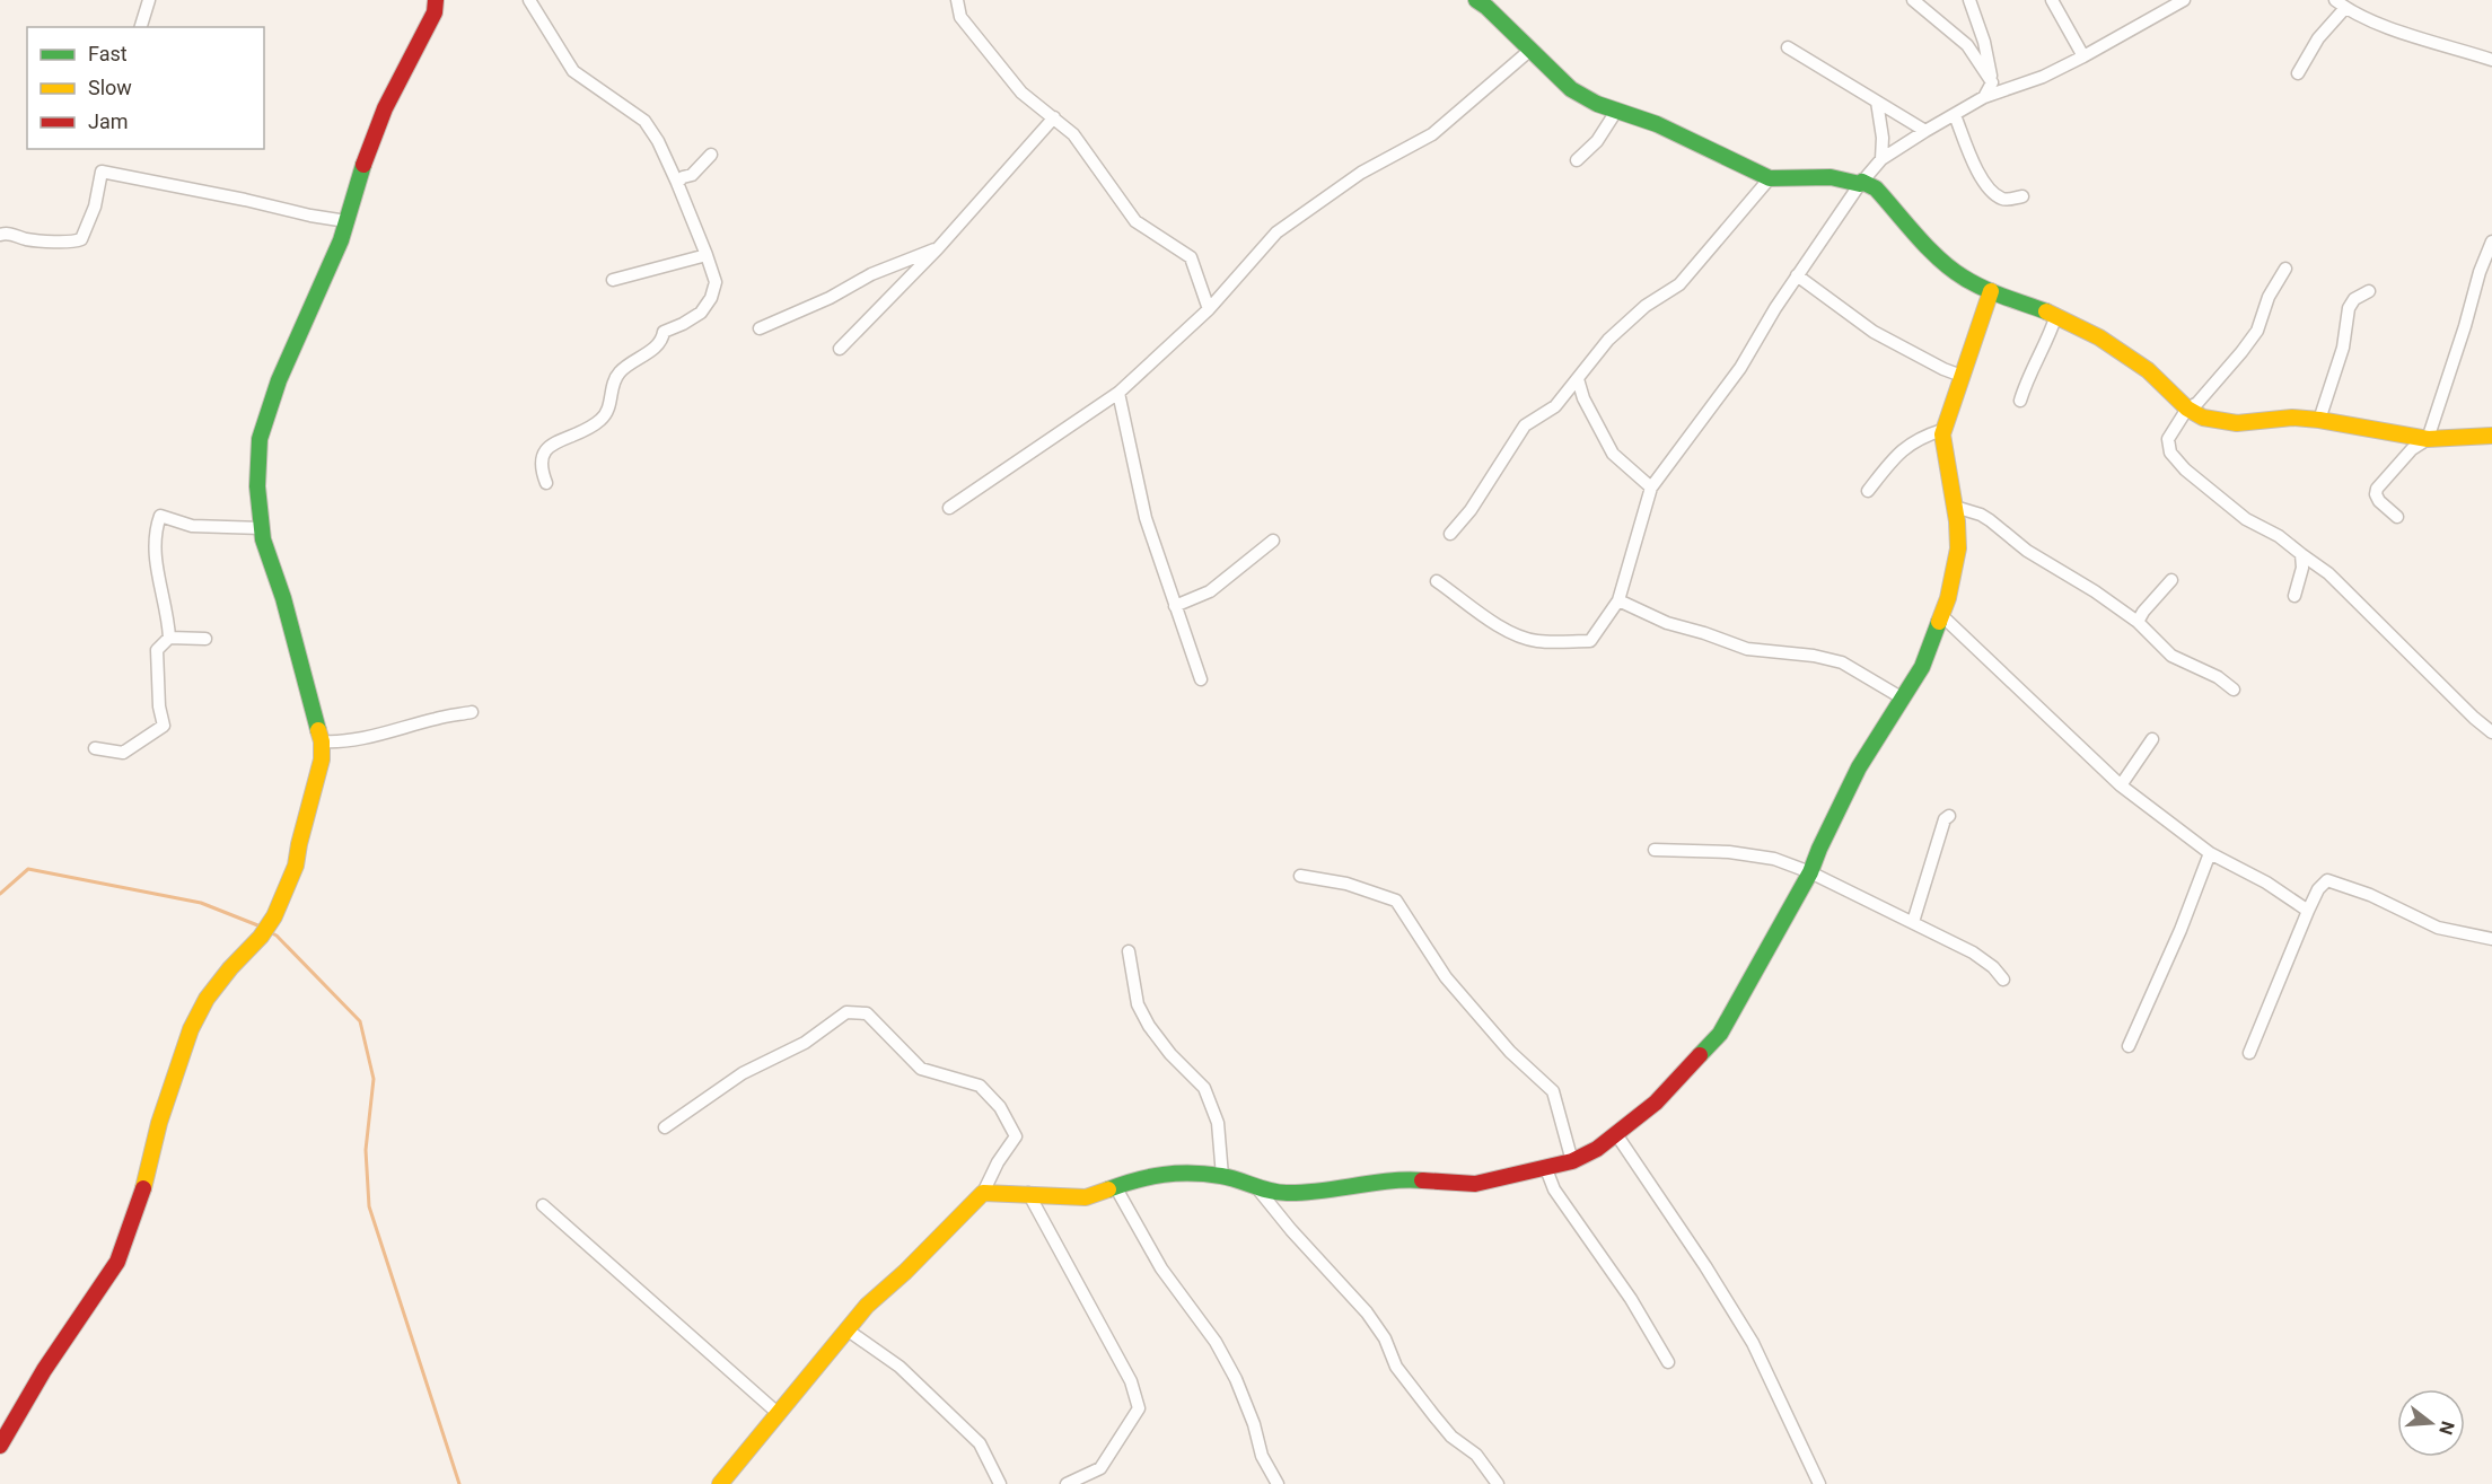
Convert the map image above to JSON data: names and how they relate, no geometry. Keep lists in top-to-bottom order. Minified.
{"legend":["Fast","Slow","Jam"],"north":"right"}
